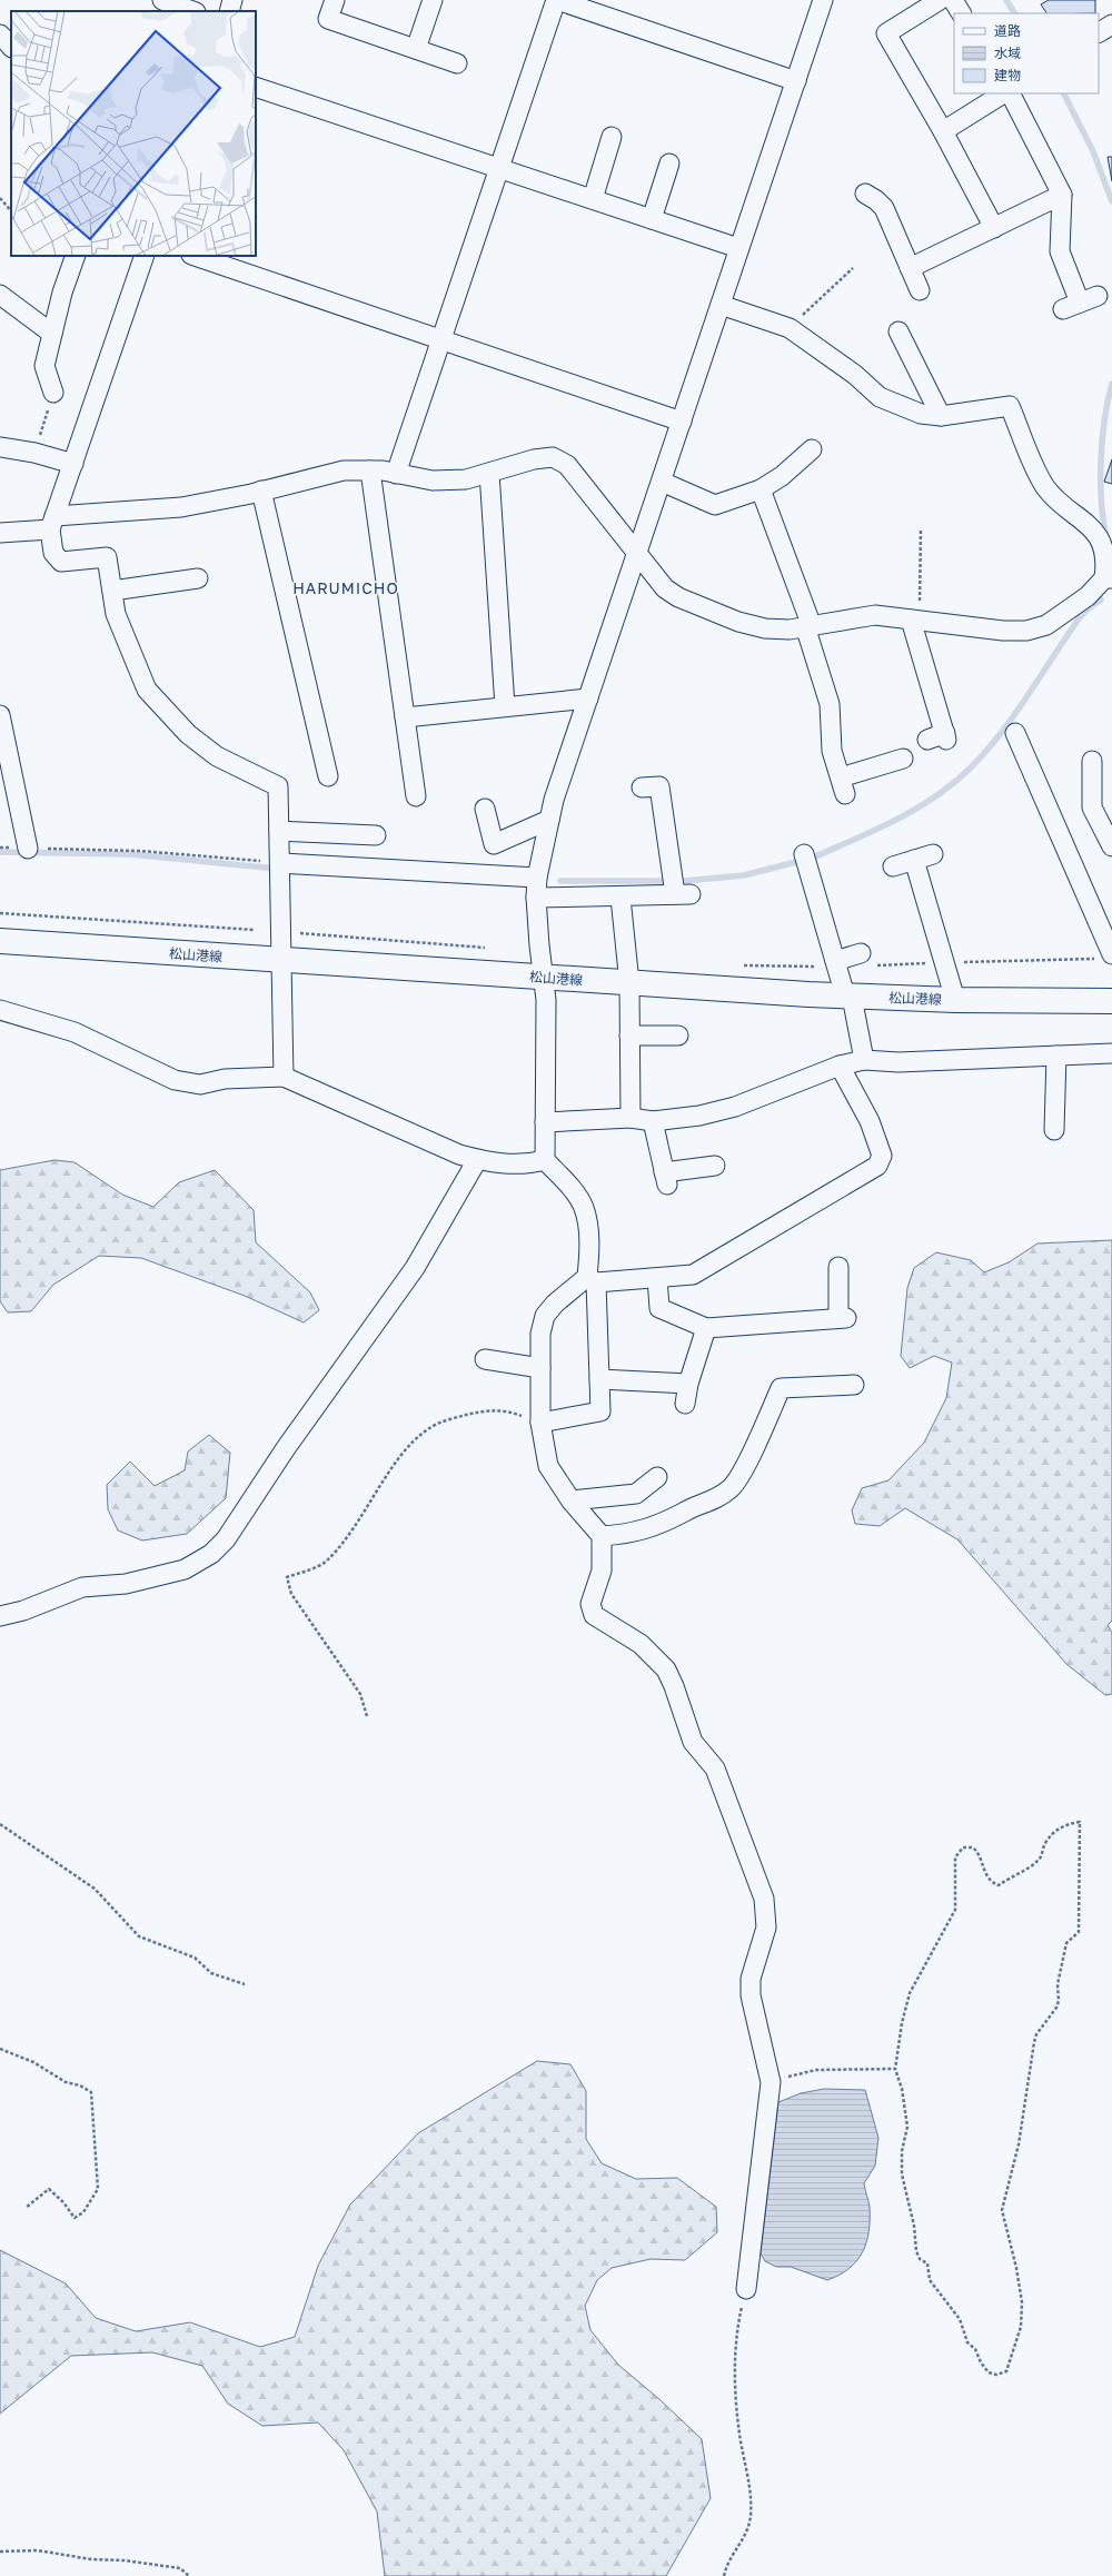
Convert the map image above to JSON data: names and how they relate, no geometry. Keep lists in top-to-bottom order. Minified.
{"streets":{"main road":["松山港線"]},"districts":["HARUMICHO"],"legend":["道路","水域","建物"]}
